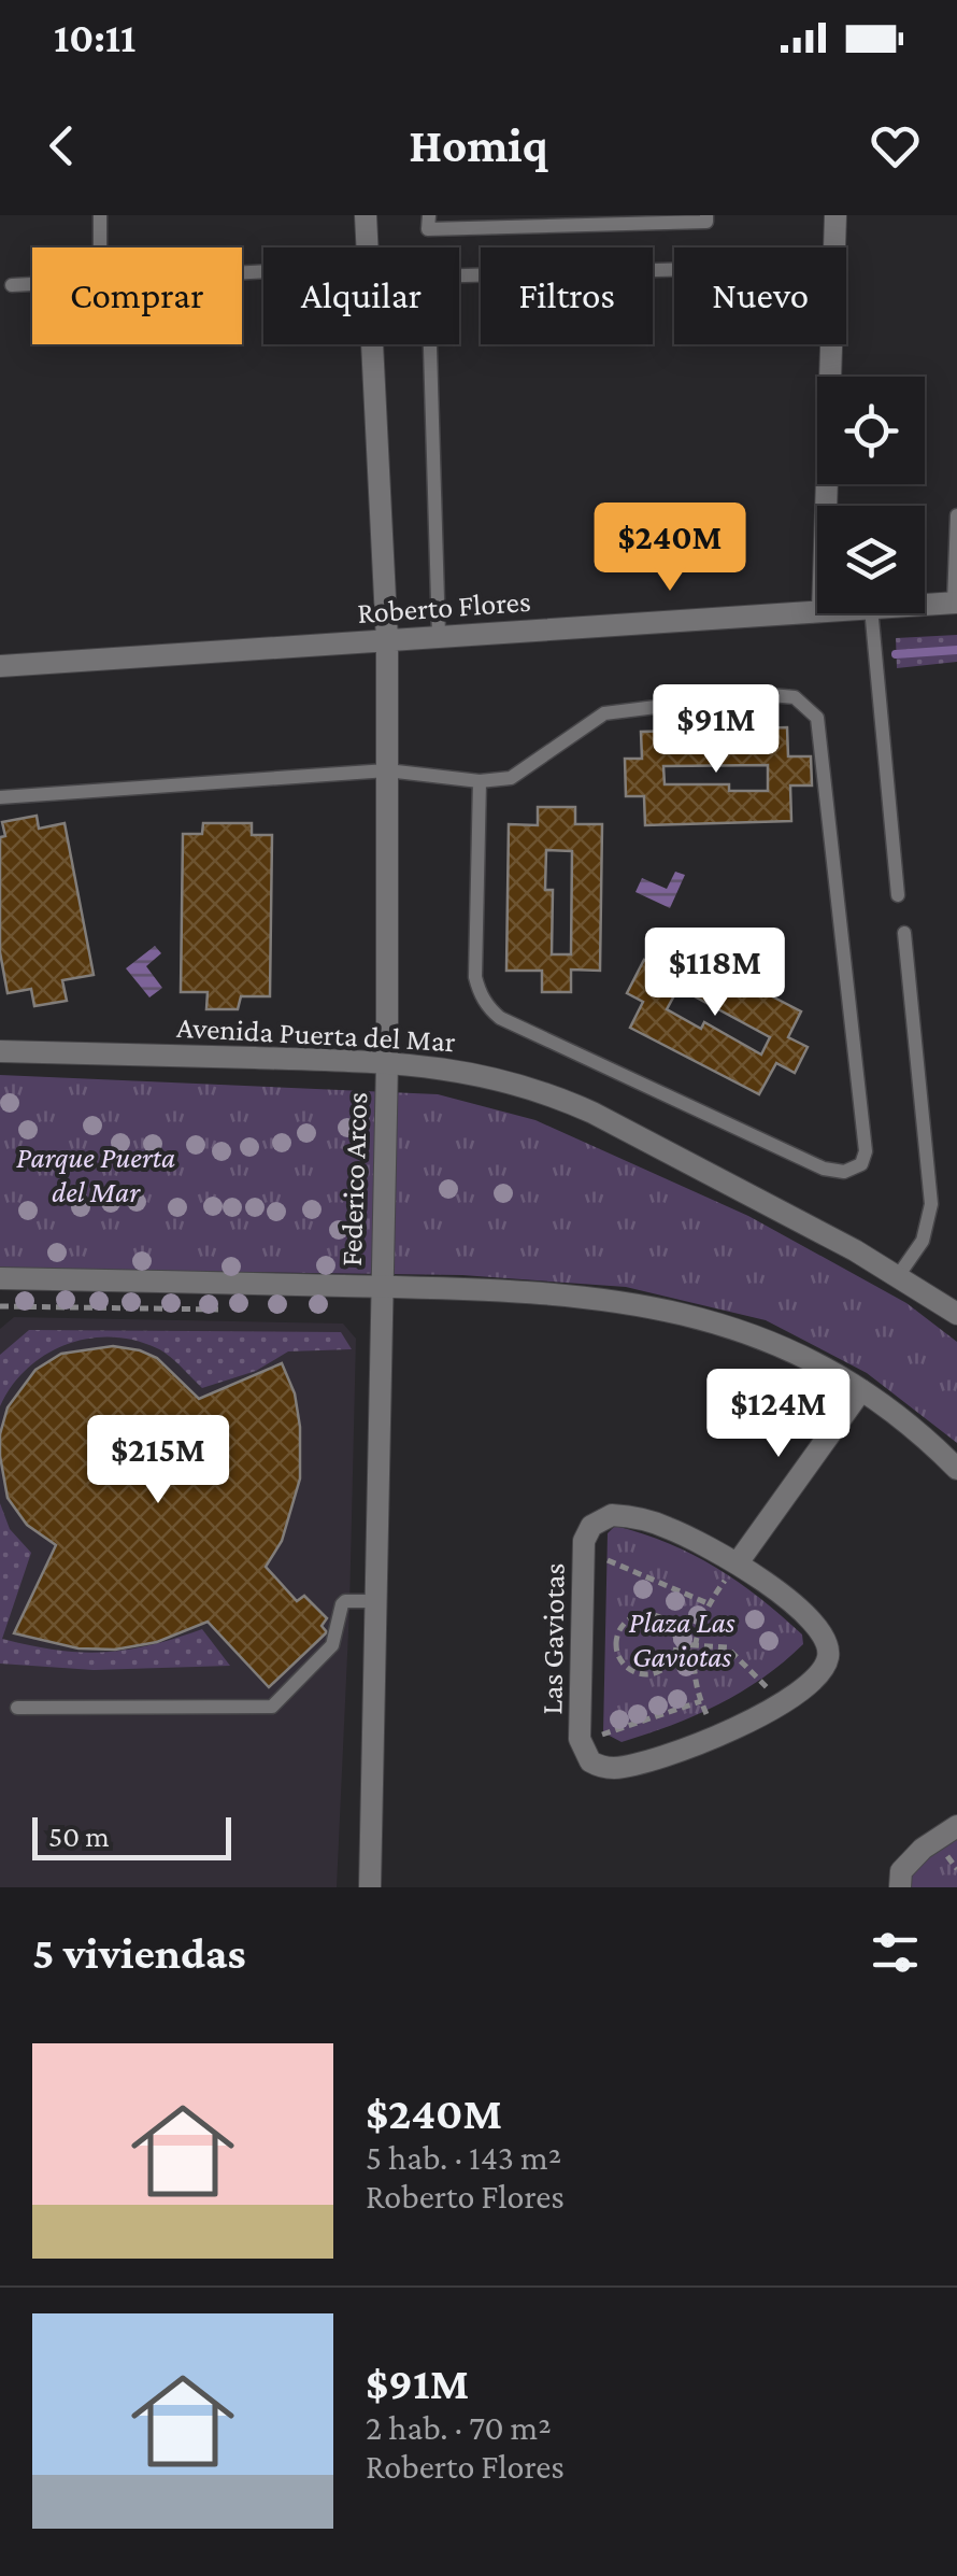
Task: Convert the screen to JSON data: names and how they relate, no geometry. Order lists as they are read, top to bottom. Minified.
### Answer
{"streets":{"street":["Roberto Flores","Avenida Puerta del Mar","Federico Arcos","Las Gaviotas"]},"crossings":[["Roberto Flores","Federico Arcos"],["Avenida Puerta del Mar","Federico Arcos"]],"parks":["Parque Puerta del Mar","Plaza Las Gaviotas"],"scale_bar":"50 m","page":{"status":"10:11","header":"Homiq","chip":["Comprar","Alquilar","Filtros","Nuevo"],"price":["$240M","$91M","$118M","$124M","$215M"],"scale":"50 m","heading":"5 viviendas","list":[{"name":"$240M","note":"5 hab. · 143 m² · Roberto Flores"},{"name":"$91M","note":"2 hab. · 70 m² · Roberto Flores"}]}}
